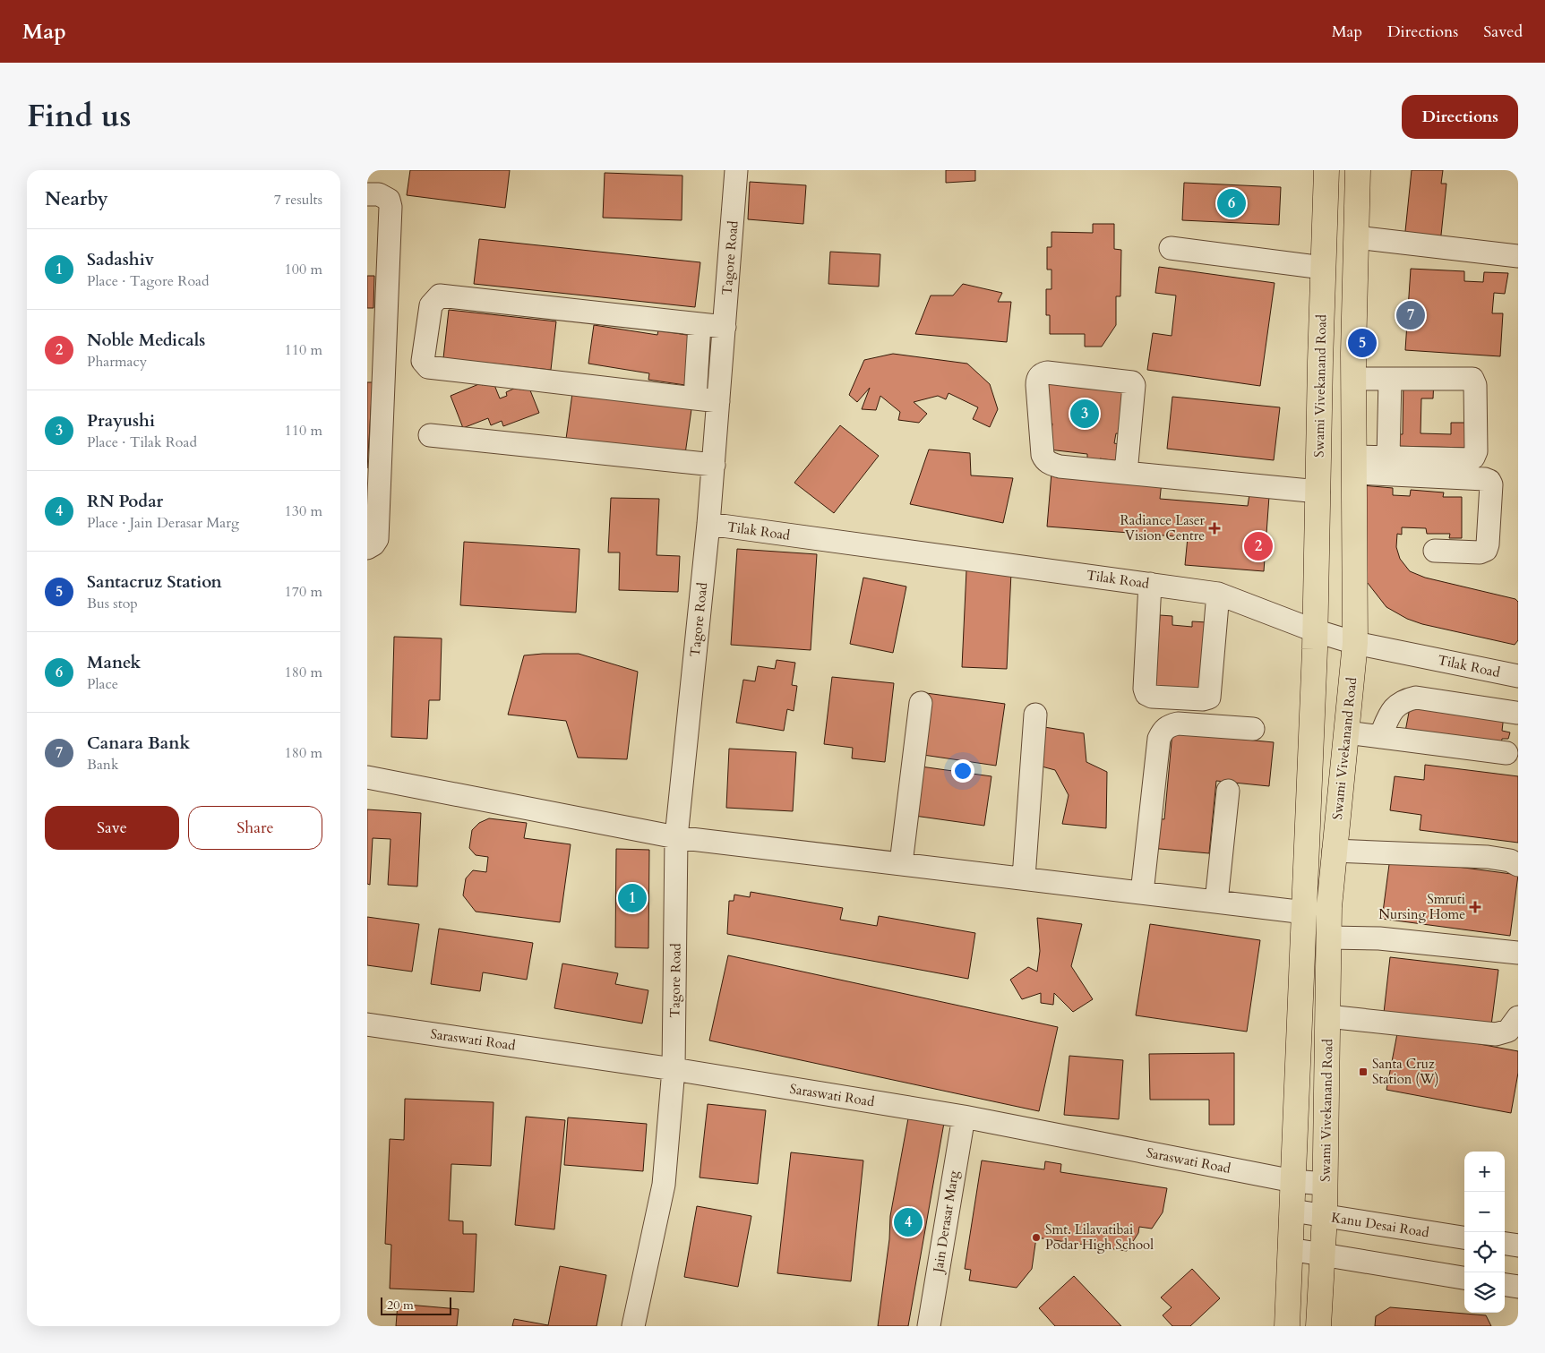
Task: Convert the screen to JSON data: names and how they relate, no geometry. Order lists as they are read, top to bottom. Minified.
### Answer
{"streets":{"main road":["Swami Vivekanand Road"],"street":["Tagore Road","Tilak Road","Saraswati Road","Jain Derasar Marg","Kanu Desai Road"]},"crossings":[["Tagore Road","Tilak Road"],["Tagore Road","Saraswati Road"],["Swami Vivekanand Road","Tilak Road"],["Swami Vivekanand Road","Saraswati Road"],["Swami Vivekanand Road","Kanu Desai Road"],["Saraswati Road","Jain Derasar Marg"]],"places":{"health":["Radiance Laser Vision Centre","Smruti Nursing Home"],"transit":["Santa Cruz Station (W)"],"other":["Smt. Lilavatibai Podar High School"]},"scale_bar":"20 m","page":{"header":"Map","nav":["Map","Directions","Saved"],"title":"Find us","buttons":["Directions",["Save","Share"]],"heading":["Nearby","7 results"],"pins":["6","7","5","3","2","1","4"],"list":[{"mark":"1","name":"Sadashiv","note":"Place · Tagore Road","value":"100 m"},{"mark":"2","name":"Noble Medicals","note":"Pharmacy","value":"110 m"},{"mark":"3","name":"Prayushi","note":"Place · Tilak Road","value":"110 m"},{"mark":"4","name":"RN Podar","note":"Place · Jain Derasar Marg","value":"130 m"},{"mark":"5","name":"Santacruz Station","note":"Bus stop","value":"170 m"},{"mark":"6","name":"Manek","note":"Place","value":"180 m"},{"mark":"7","name":"Canara Bank","note":"Bank","value":"180 m"}],"map_buttons":["+","−"],"scale":"20 m"}}
